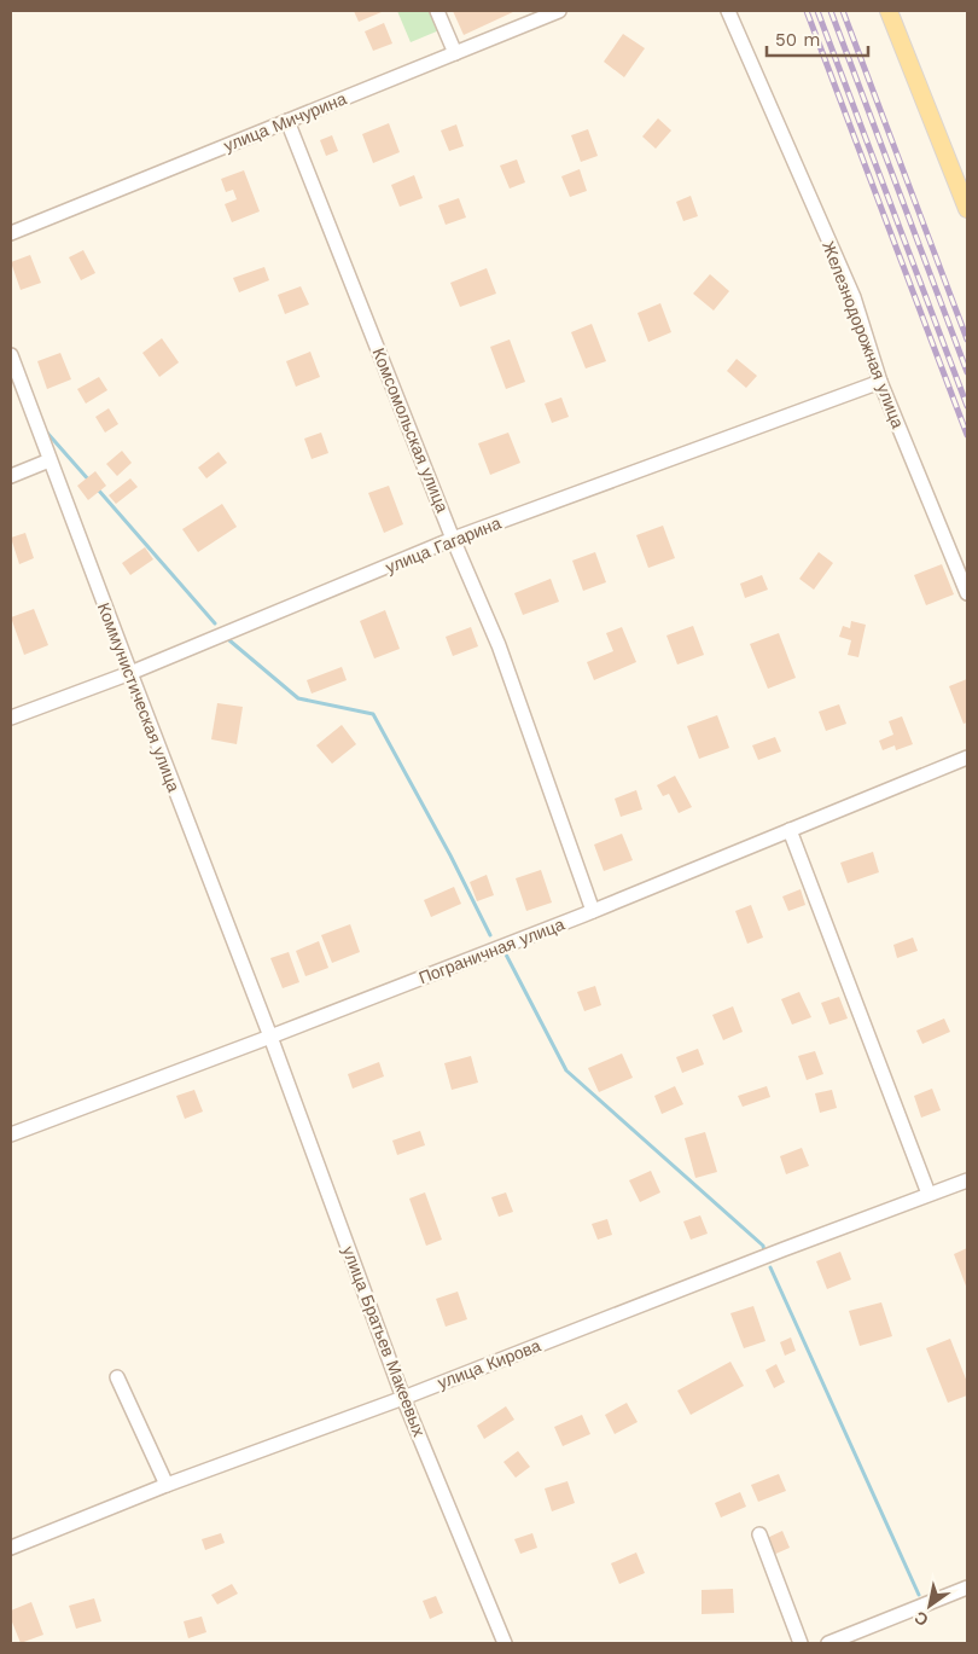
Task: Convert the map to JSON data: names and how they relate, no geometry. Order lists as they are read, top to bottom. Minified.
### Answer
{"streets":{"street":["улица Мичурина","Железнодорожная улица","Комсомольская улица","улица Гагарина","Коммунистическая улица","Пограничная улица","улица Братьев Макеевых","улица Кирова"]},"crossings":[["улица Мичурина","Комсомольская улица"],["Железнодорожная улица","улица Гагарина"],["Комсомольская улица","улица Гагарина"],["Комсомольская улица","Пограничная улица"],["улица Гагарина","Коммунистическая улица"],["Коммунистическая улица","Пограничная улица"],["Коммунистическая улица","улица Братьев Макеевых"],["Пограничная улица","улица Братьев Макеевых"],["улица Братьев Макеевых","улица Кирова"]],"scale_bar":"50 m","north":"bottom left"}
